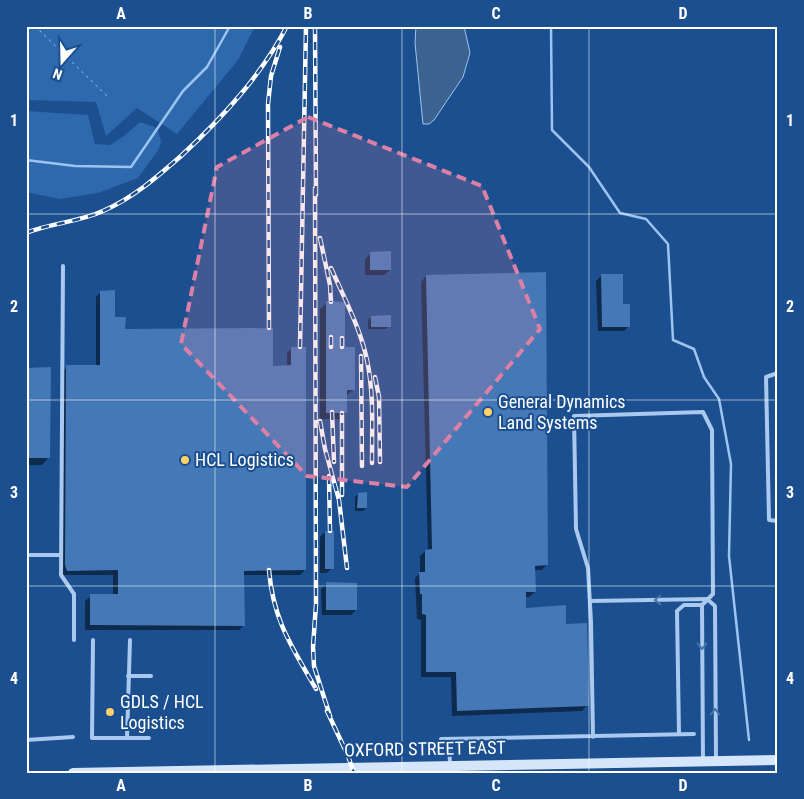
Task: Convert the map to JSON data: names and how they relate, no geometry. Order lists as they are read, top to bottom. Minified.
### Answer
{"streets":{"main road":["OXFORD STREET EAST"]},"places":["General Dynamics Land Systems","HCL Logistics","GDLS / HCL Logistics"],"north":"bottom","grid":{"columns":["A","B","C","D"],"rows":["1","2","3","4"]}}
